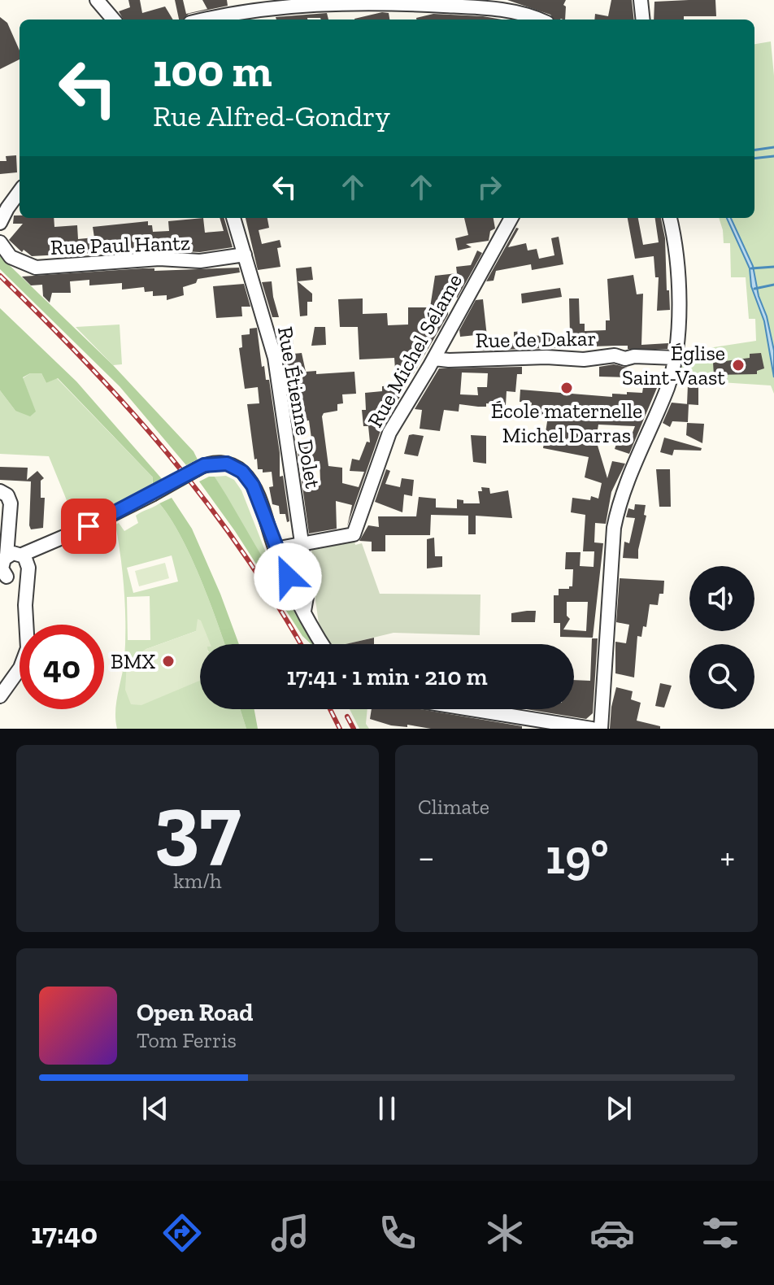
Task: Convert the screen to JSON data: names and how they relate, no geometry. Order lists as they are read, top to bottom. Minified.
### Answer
{"streets":{"street":["Rue Paul Hantz","Rue de Dakar","Rue Michel Sélame","Rue Étienne Dolet"]},"crossings":[["Rue Paul Hantz","Rue Étienne Dolet"],["Rue de Dakar","Rue Michel Sélame"],["Rue Michel Sélame","Rue Étienne Dolet"]],"places":["Église Saint-Vaast","École maternelle Michel Darras","BMX"],"page":{"turn":["100 m","Rue Alfred-Gondry"],"limit":"40","trip":"17:41 · 1 min · 210 m","tile":[["37","km/h"],"Climate"],"heat":["−","19°","+"],"song":["Open Road","Tom Ferris"],"tabs":"17:40"}}
